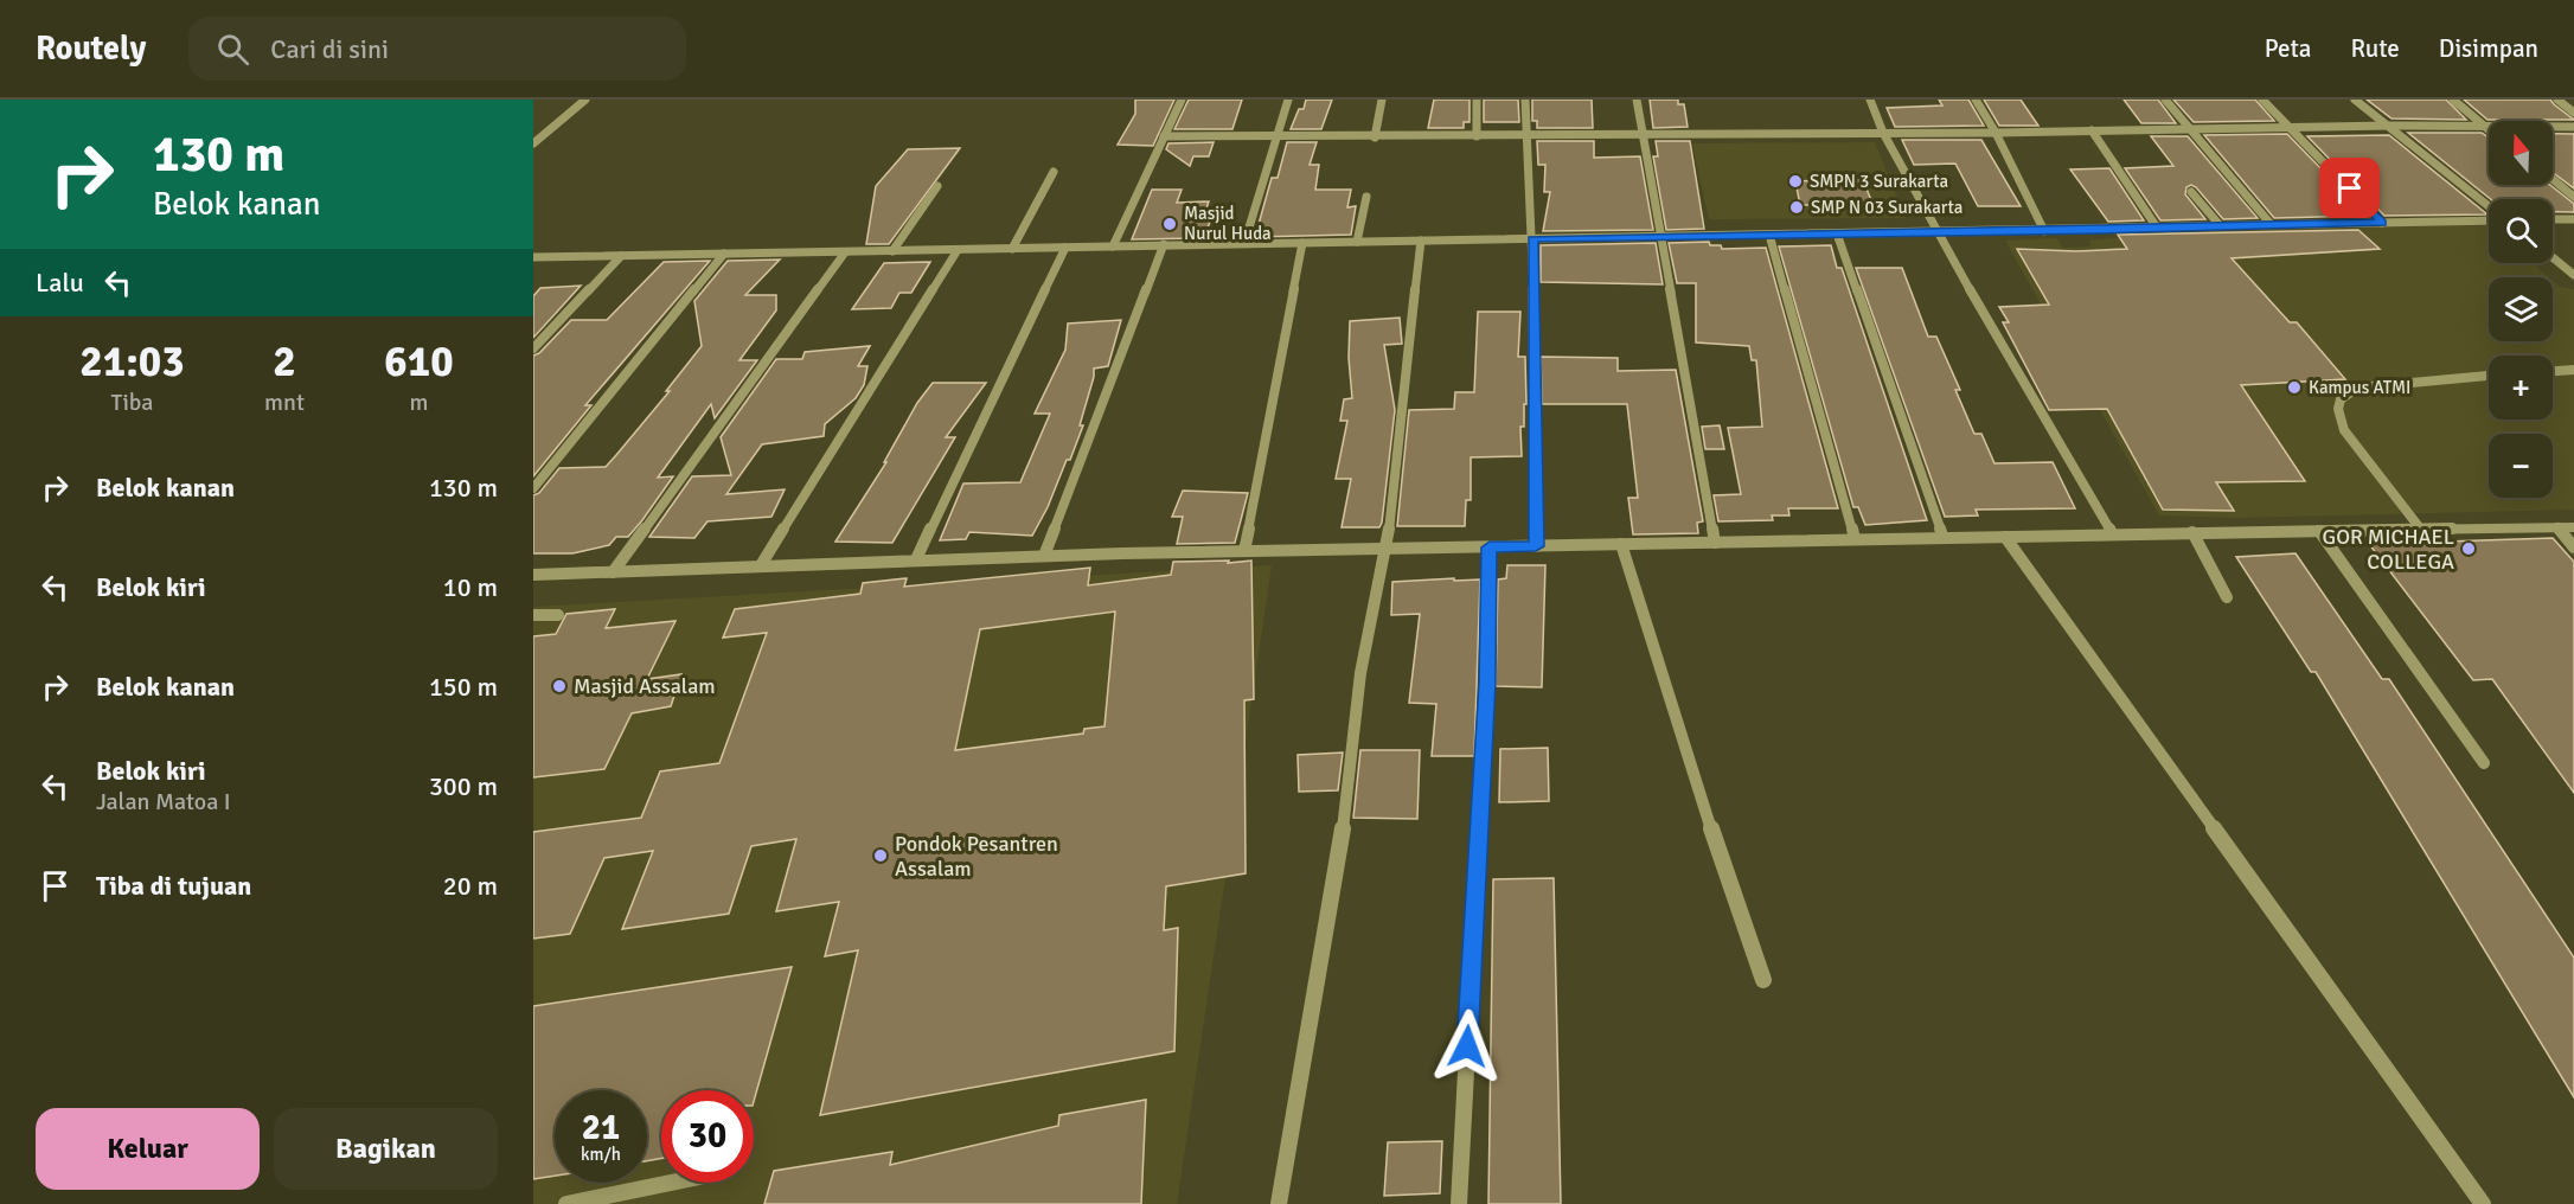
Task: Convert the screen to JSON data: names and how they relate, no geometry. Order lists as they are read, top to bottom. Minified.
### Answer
{"places":["SMPN 3 Surakarta","SMP N 03 Surakarta","Masjid Nurul Huda","Kampus ATMI","GOR MICHAEL COLLEGA","Masjid Assalam","Pondok Pesantren Assalam"],"north":"top","page":{"header":"Routely","search":"Cari di sini","nav":["Peta","Rute","Disimpan"],"turn":["130 m","Belok kanan"],"map_buttons":["+","−"],"then":"Lalu","eta":["21:03","Tiba","2","mnt","610","m"],"list":[{"name":"Belok kanan","value":"130 m"},{"name":"Belok kiri","value":"10 m"},{"name":"Belok kanan","value":"150 m"},{"name":"Belok kiri","note":"Jalan Matoa I","value":"300 m"},{"name":"Tiba di tujuan","value":"20 m"}],"speed":"21 km/h","limit":"30","buttons":["Keluar","Bagikan"]}}
